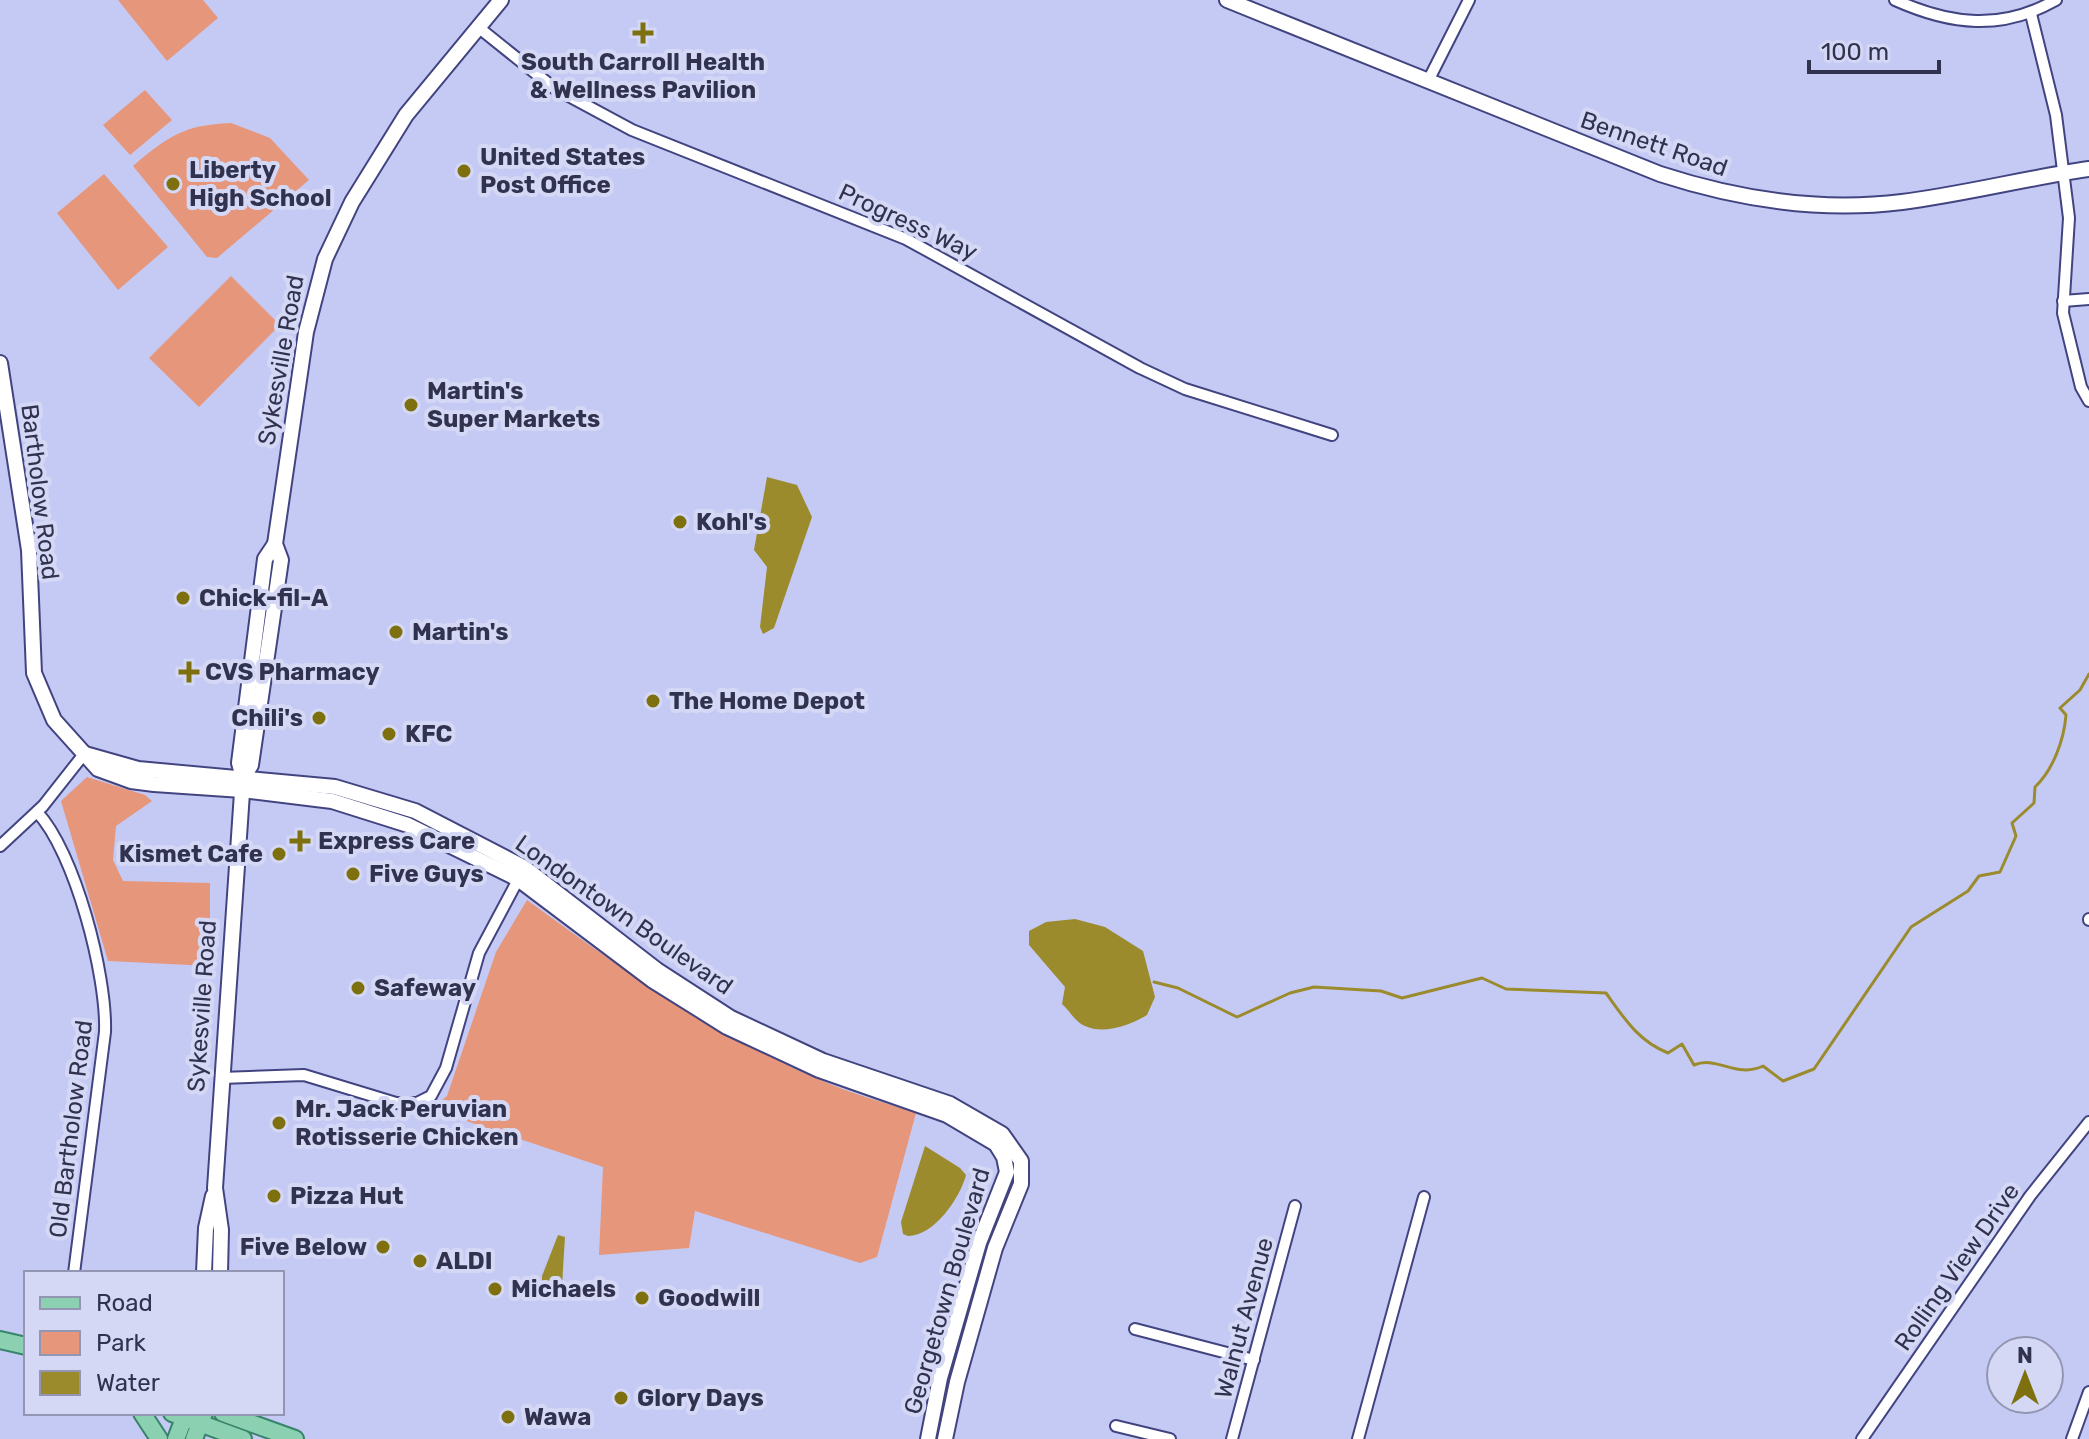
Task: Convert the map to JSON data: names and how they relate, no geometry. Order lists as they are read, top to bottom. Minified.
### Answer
{"streets":{"street":["Bennett Road","Progress Way","Sykesville Road","Bartholow Road","Londontown Boulevard","Old Bartholow Road","Rolling View Drive","Georgetown Boulevard","Walnut Avenue"]},"crossings":[["Progress Way","Sykesville Road"],["Sykesville Road","Bartholow Road"],["Sykesville Road","Londontown Boulevard"],["Bartholow Road","Londontown Boulevard"],["Londontown Boulevard","Georgetown Boulevard"]],"places":{"health":["South Carroll Health & Wellness Pavilion","CVS Pharmacy","Express Care"],"other":["United States Post Office","Liberty High School","Martin's Super Markets","Kohl's","Chick-fil-A","Martin's","The Home Depot","Chili's","KFC","Kismet Cafe","Five Guys","Safeway","Mr. Jack Peruvian Rotisserie Chicken","Pizza Hut","Five Below","ALDI","Michaels","Goodwill","Glory Days","Wawa"]},"legend":["Road","Park","Water"],"scale_bar":"100 m","north":"top"}
